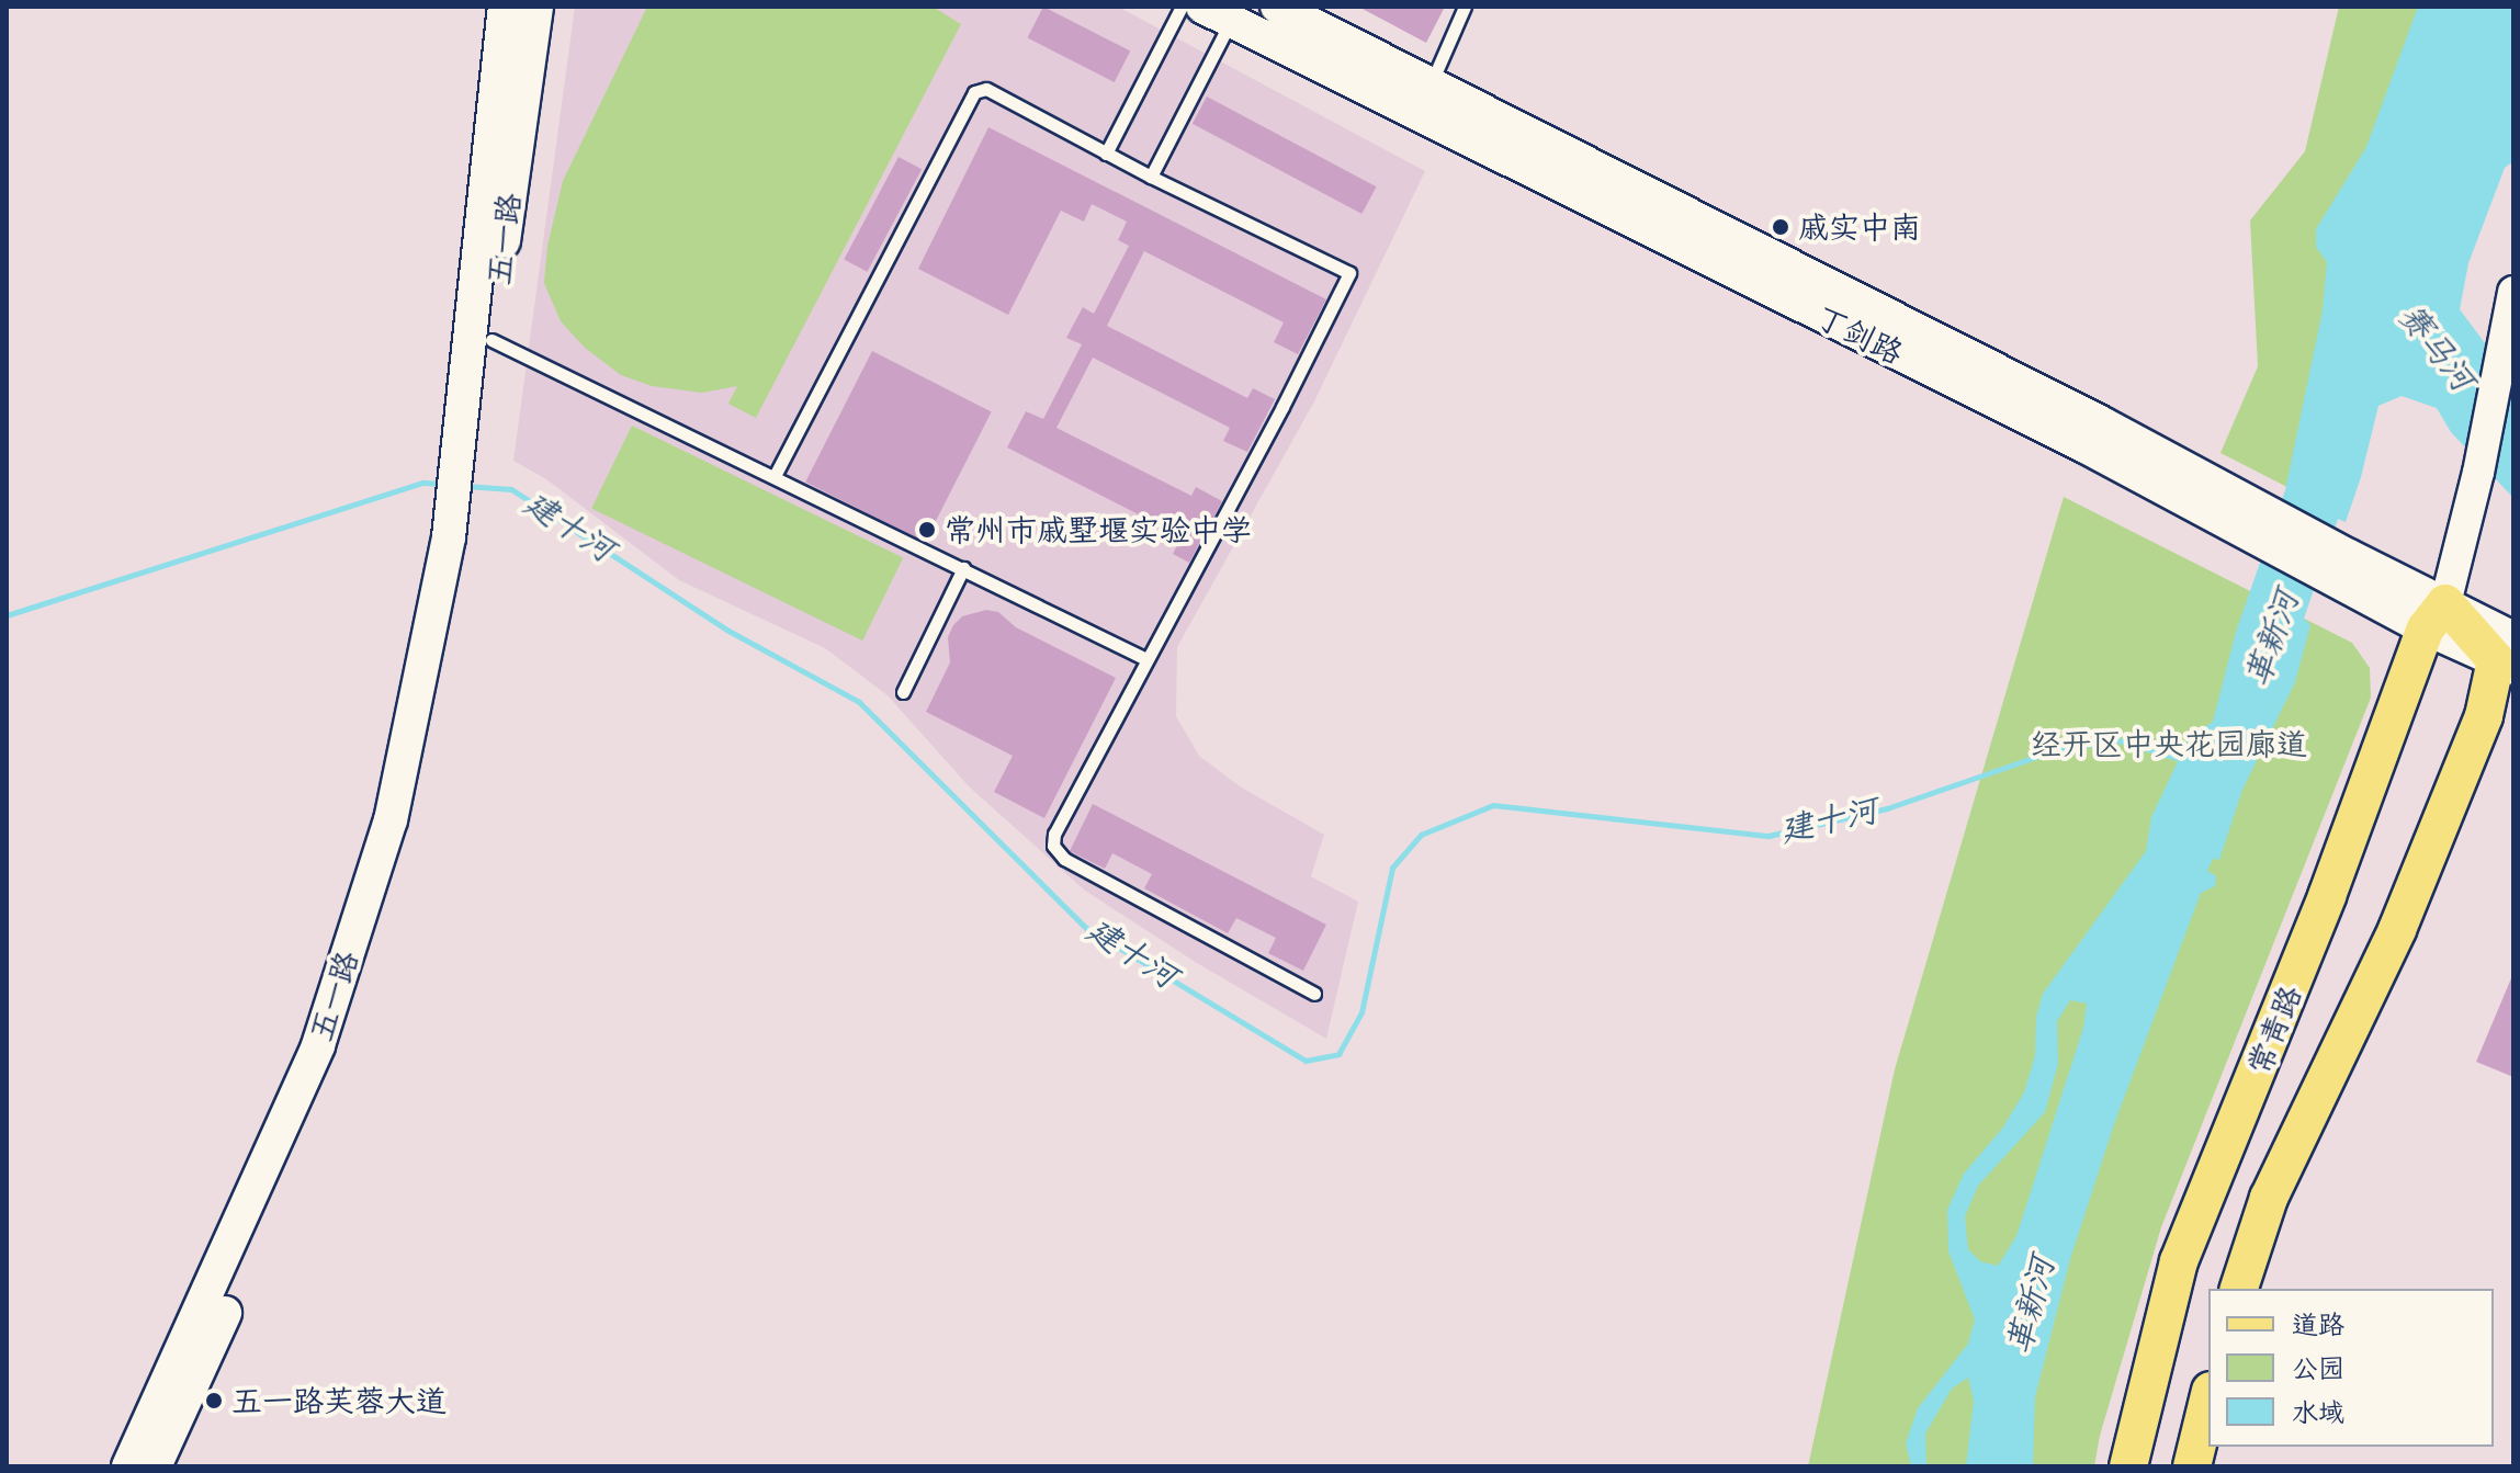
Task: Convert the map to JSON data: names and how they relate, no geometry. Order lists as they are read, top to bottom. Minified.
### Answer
{"streets":{"main road":["五一路","丁剑路","常青路"]},"crossings":[["丁剑路","常青路"]],"water":["赛马河","建十河","革新河"],"parks":["经开区中央花园廊道"],"places":["戚实中南","常州市戚墅堰实验中学","五一路芙蓉大道"],"legend":["道路","公园","水域"]}
